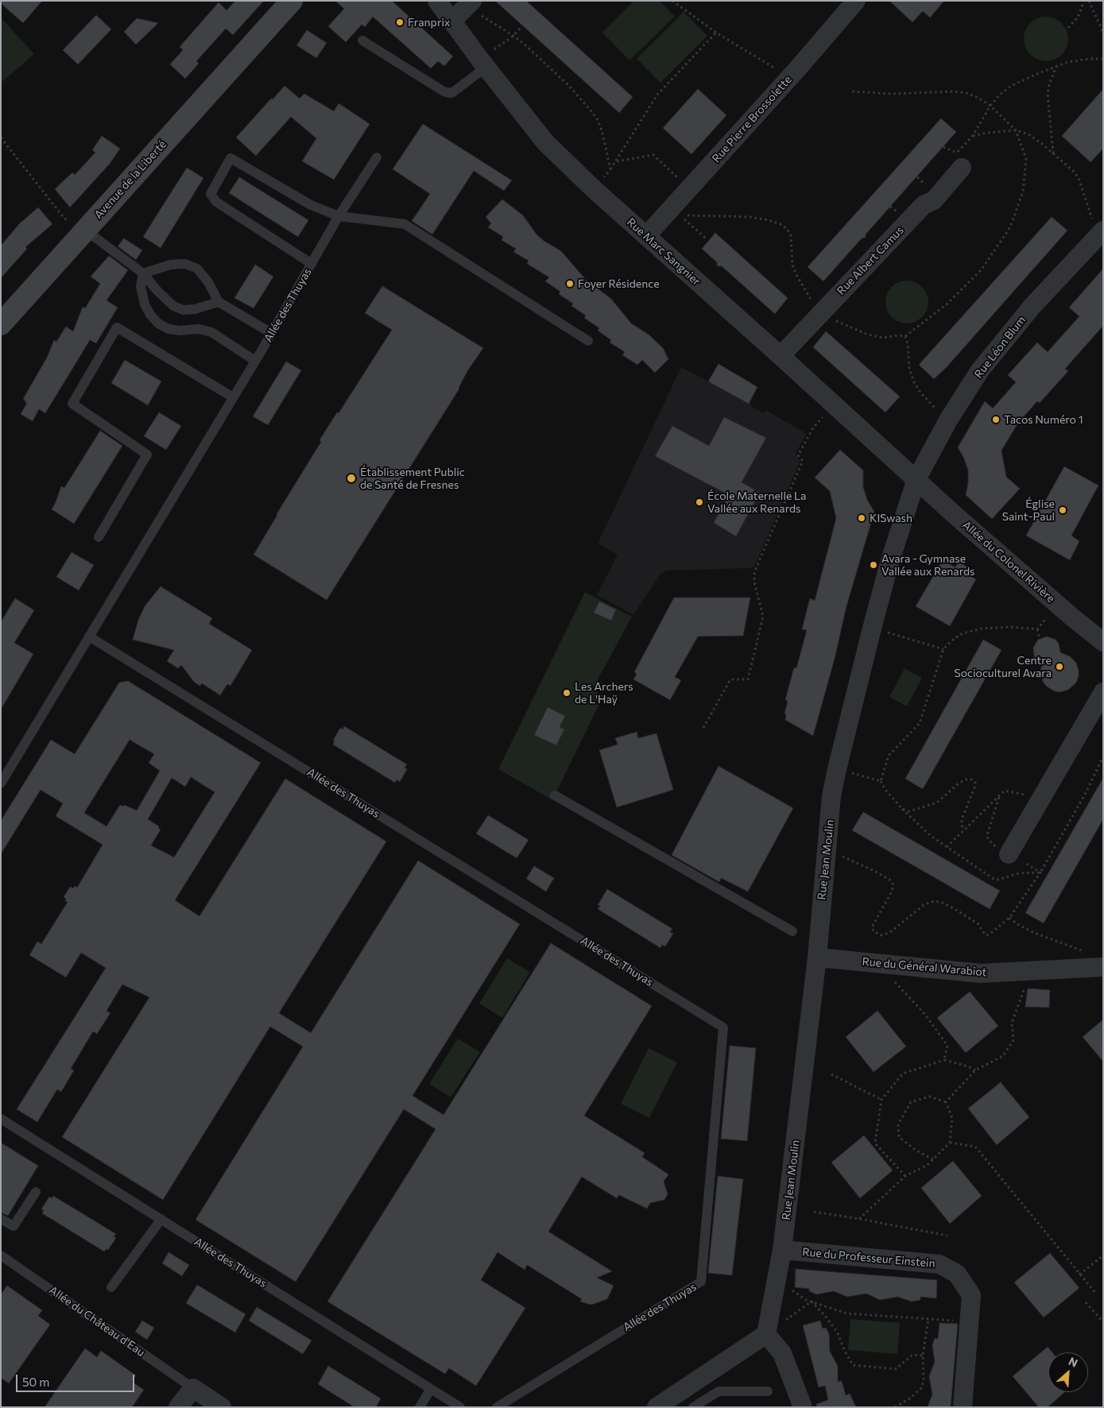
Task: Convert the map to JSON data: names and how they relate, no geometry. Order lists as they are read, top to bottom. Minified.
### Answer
{"streets":{"main road":["Avenue de la Liberté"],"street":["Rue Pierre Brossolette","Rue Marc Sangnier","Rue Albert Camus","Rue Léon Blum","Allée du Colonel Rivière","Rue Jean Moulin","Rue du Général Warabiot","Rue du Professeur Einstein"],"lane":["Allée des Thuyas","Allée du Château d'Eau"]},"crossings":[["Rue Pierre Brossolette","Rue Marc Sangnier"],["Rue Marc Sangnier","Rue Albert Camus"],["Rue Marc Sangnier","Rue Léon Blum"],["Rue Marc Sangnier","Allée du Colonel Rivière"],["Rue Marc Sangnier","Rue Jean Moulin"],["Rue Léon Blum","Allée du Colonel Rivière"],["Rue Léon Blum","Rue Jean Moulin"],["Allée du Colonel Rivière","Rue Jean Moulin"],["Rue Jean Moulin","Rue du Général Warabiot"],["Rue Jean Moulin","Rue du Professeur Einstein"]],"places":["Franprix","Foyer Résidence","Tacos Numéro 1","Établissement Public de Santé de Fresnes","École Maternelle La Vallée aux Renards","Église Saint-Paul","KISwash","Avara - Gymnase Vallée aux Renards","Centre Socioculturel Avara","Les Archers de L'Haÿ"],"scale_bar":"50 m","north":"top right"}
